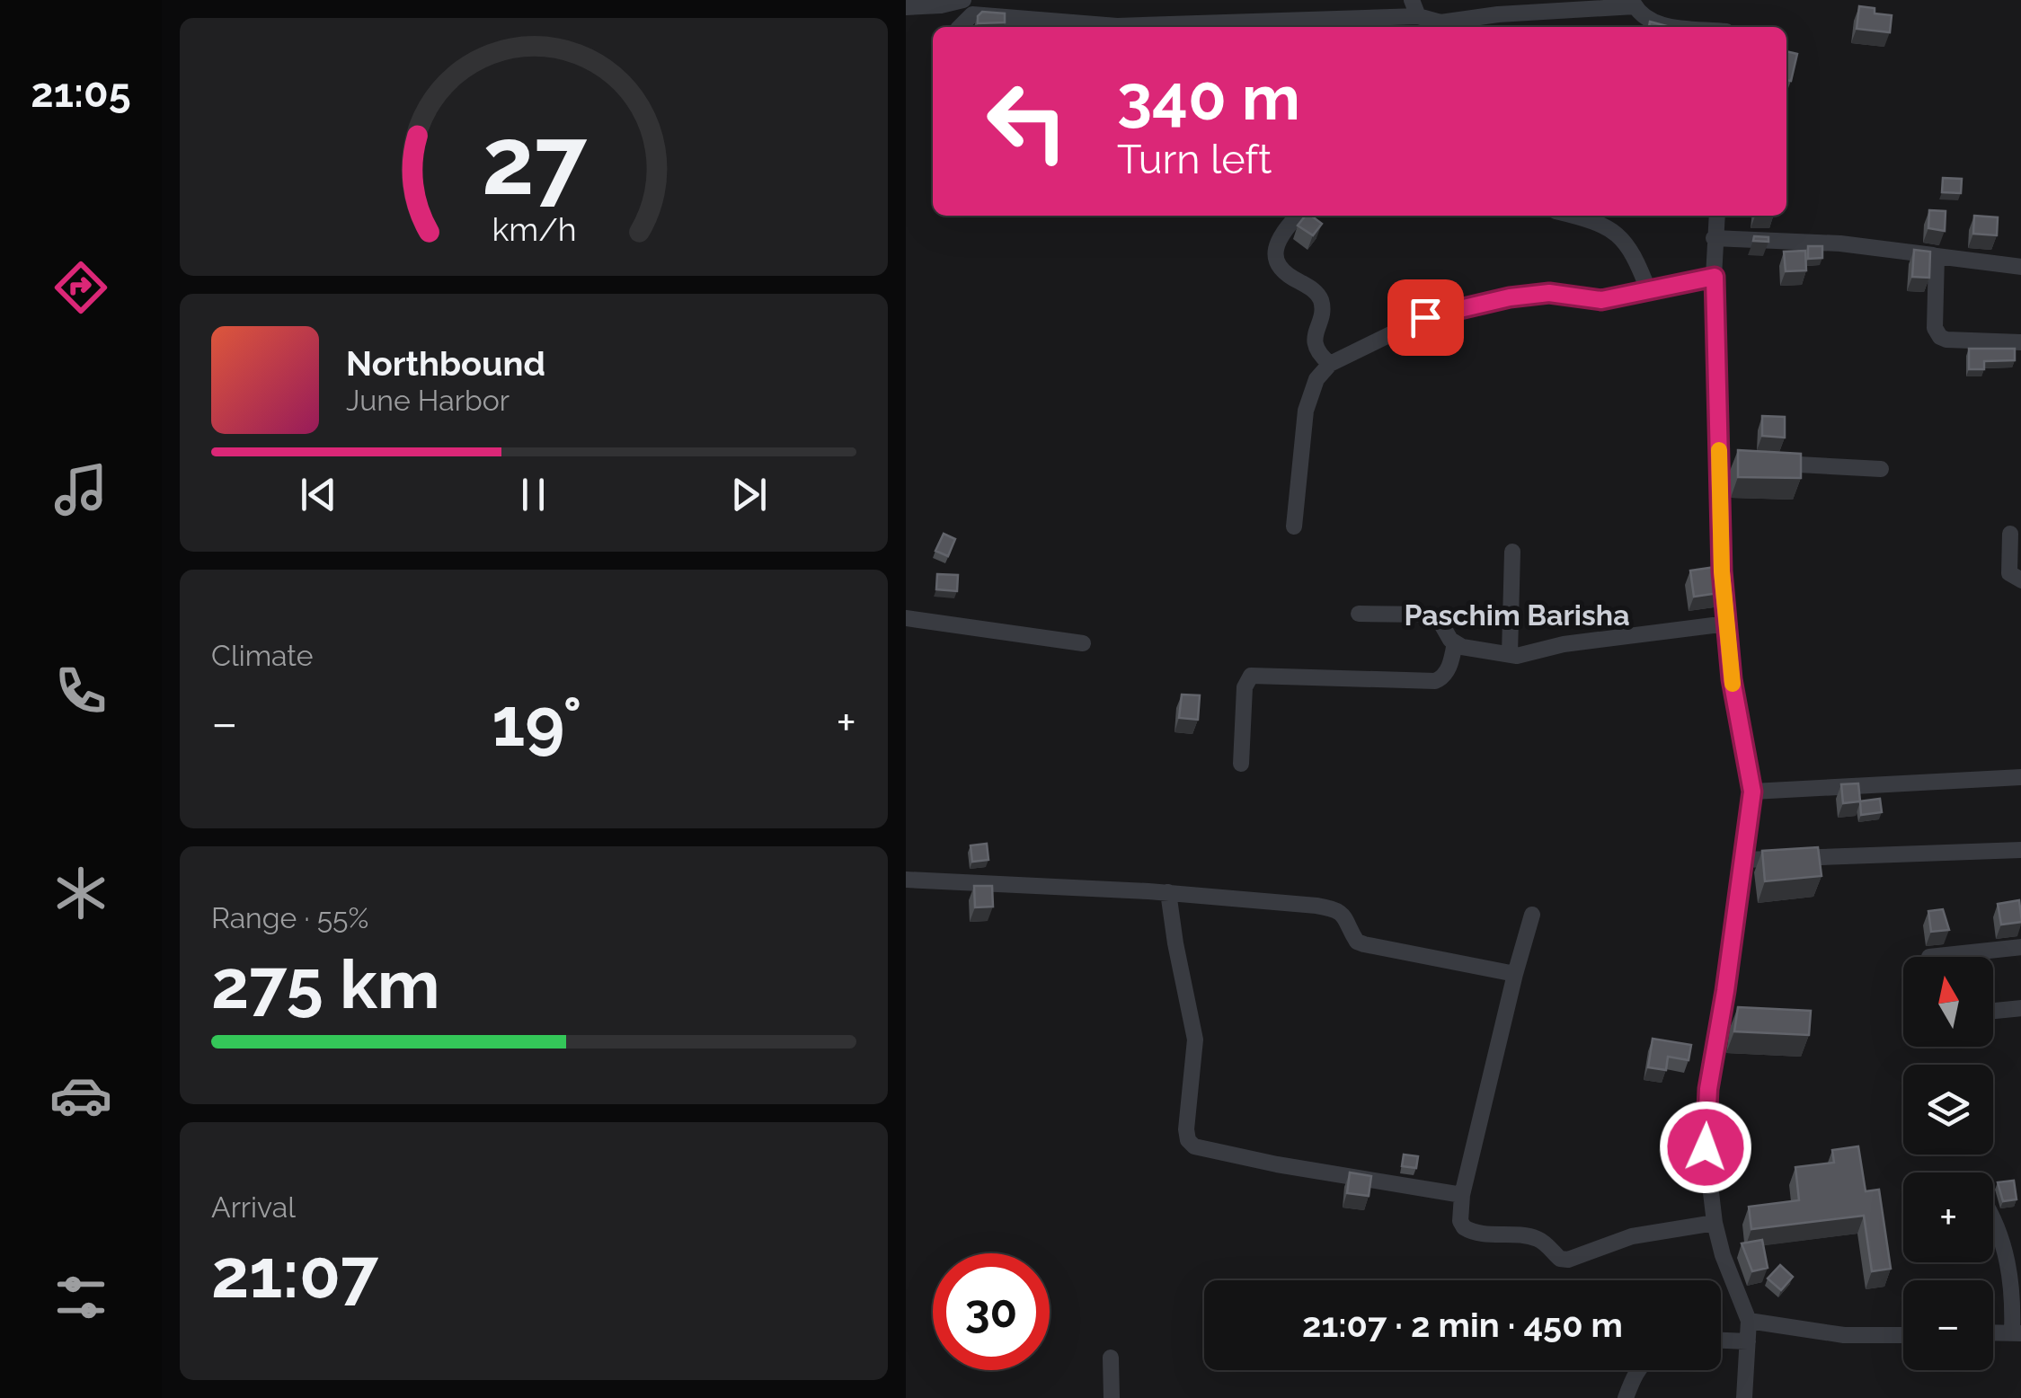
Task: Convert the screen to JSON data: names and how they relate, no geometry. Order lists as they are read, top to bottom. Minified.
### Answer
{"districts":["Paschim Barisha"],"north":"top","page":{"tabs":"21:05","turn":["340 m","Turn left"],"song":["Northbound","June Harbor"],"tile":["Climate",["Range · 55%","275 km"],["Arrival","21:07"]],"heat":["−","19°","+"],"map_buttons":["+","−"],"limit":"30","trip":"21:07 · 2 min · 450 m","gauge":["27","km/h"]}}
